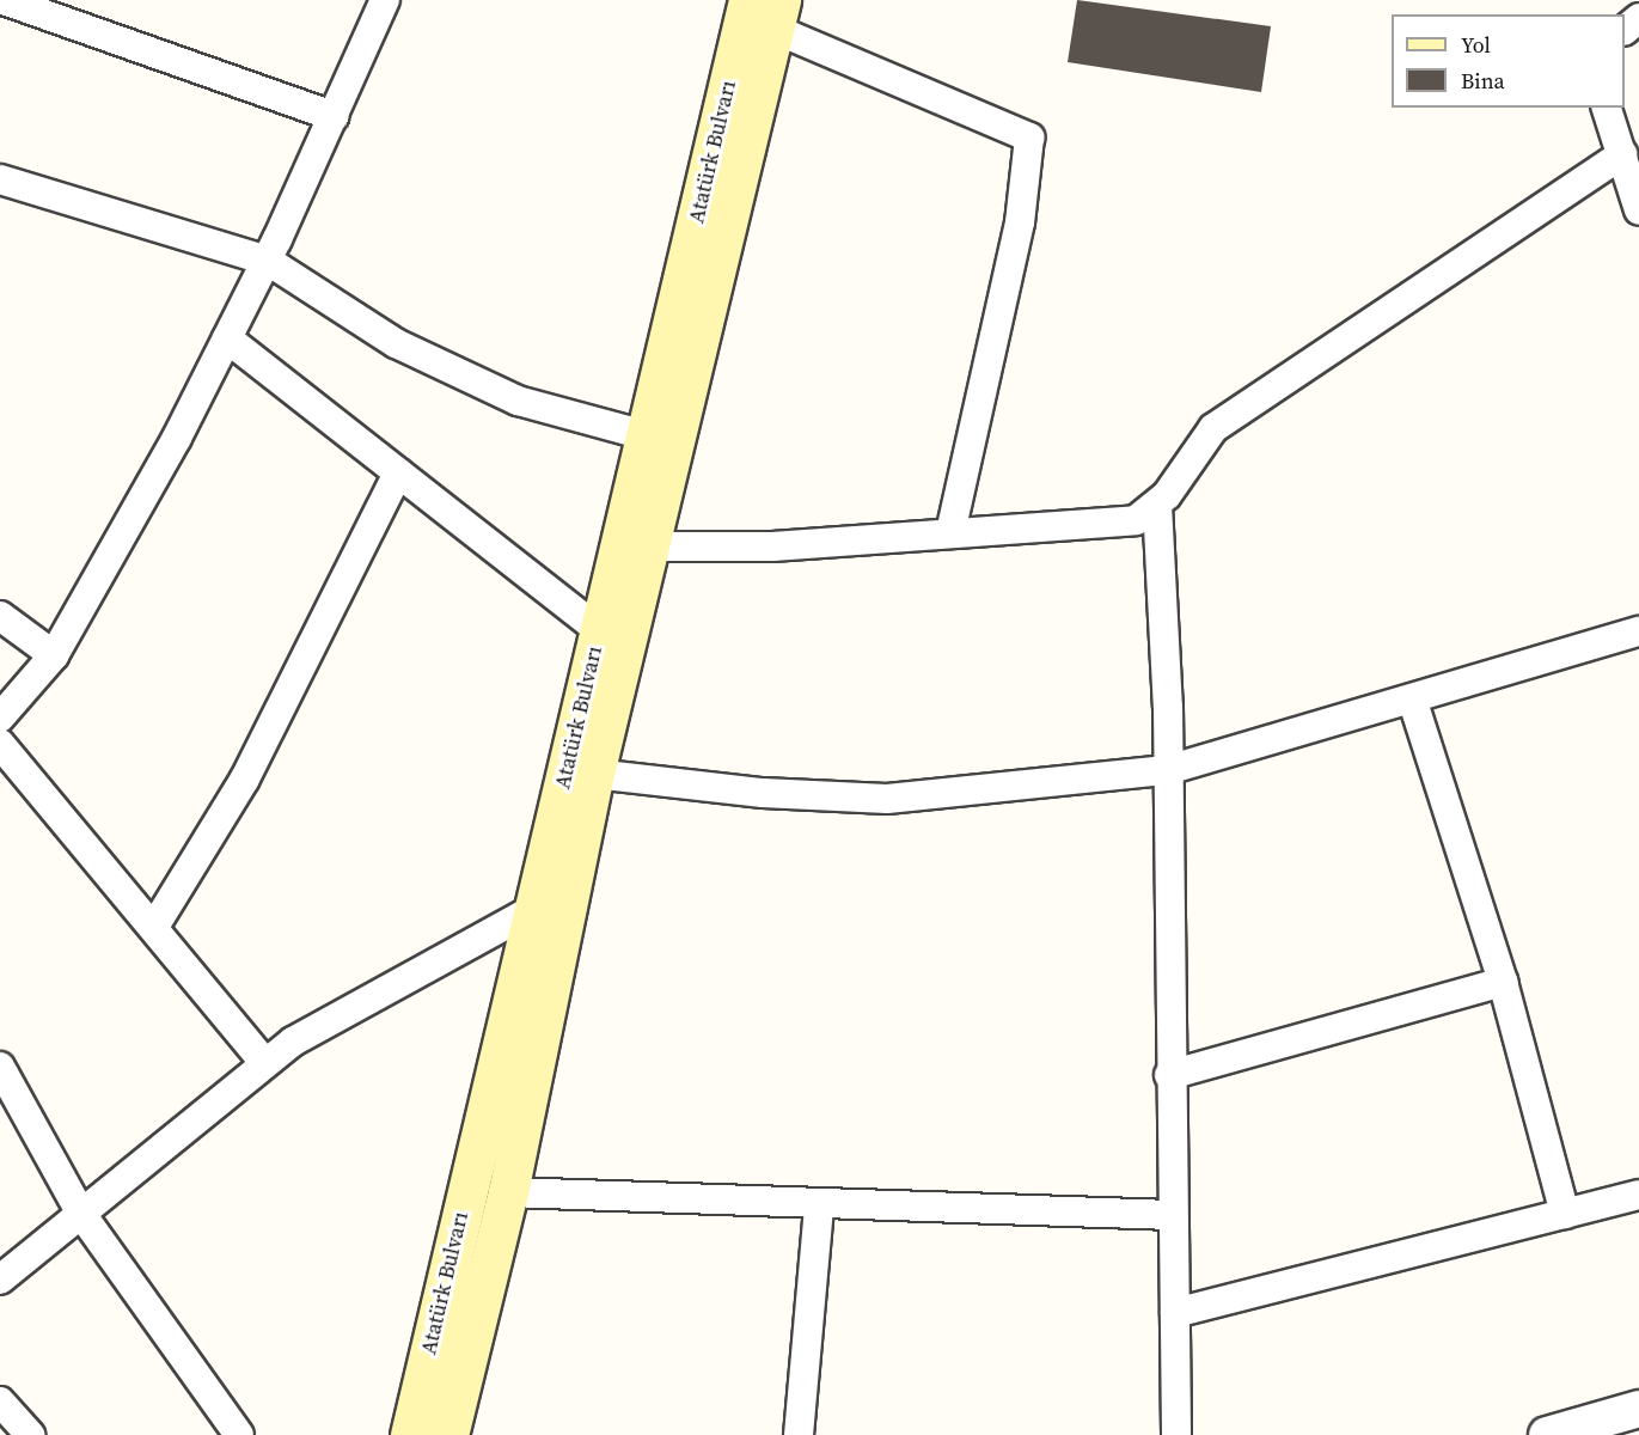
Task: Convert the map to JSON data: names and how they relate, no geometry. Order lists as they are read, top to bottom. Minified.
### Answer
{"streets":{"main road":["Atatürk Bulvarı"]},"legend":["Yol","Bina"]}
